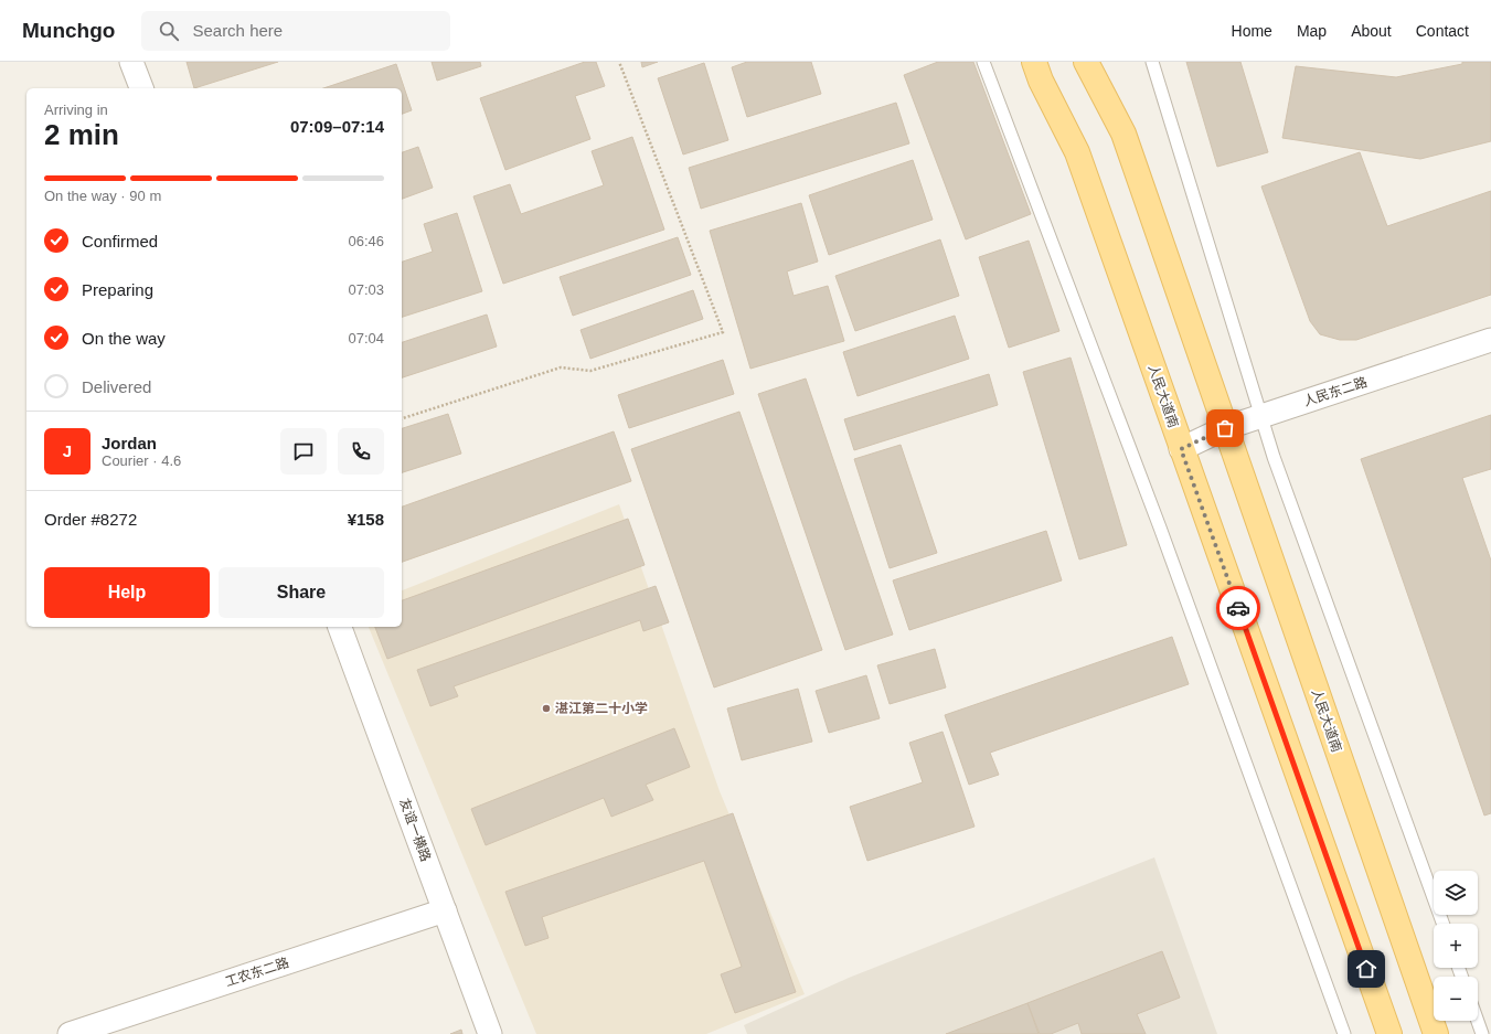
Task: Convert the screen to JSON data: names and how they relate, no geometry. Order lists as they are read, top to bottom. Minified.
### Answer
{"streets":{"main road":["人民大道南"],"street":["人民东二路","友谊一横路","工农东二路"]},"crossings":[["人民东二路","人民大道南"],["友谊一横路","工农东二路"]],"places":["湛江第二十小学"],"page":{"header":"Munchgo","search":"Search here","nav":["Home","Map","About","Contact"],"heading":["2 min","Arriving in","07:09–07:14"],"panel":["Jordan","Courier · 4.6","Order #8272","¥158"],"bar":"On the way · 90 m","list":[["Confirmed","06:46"],["Preparing","07:03"],["On the way","07:04"],"Delivered"],"round":"J","buttons":["Help","Share"],"map_buttons":["+","−"]}}
